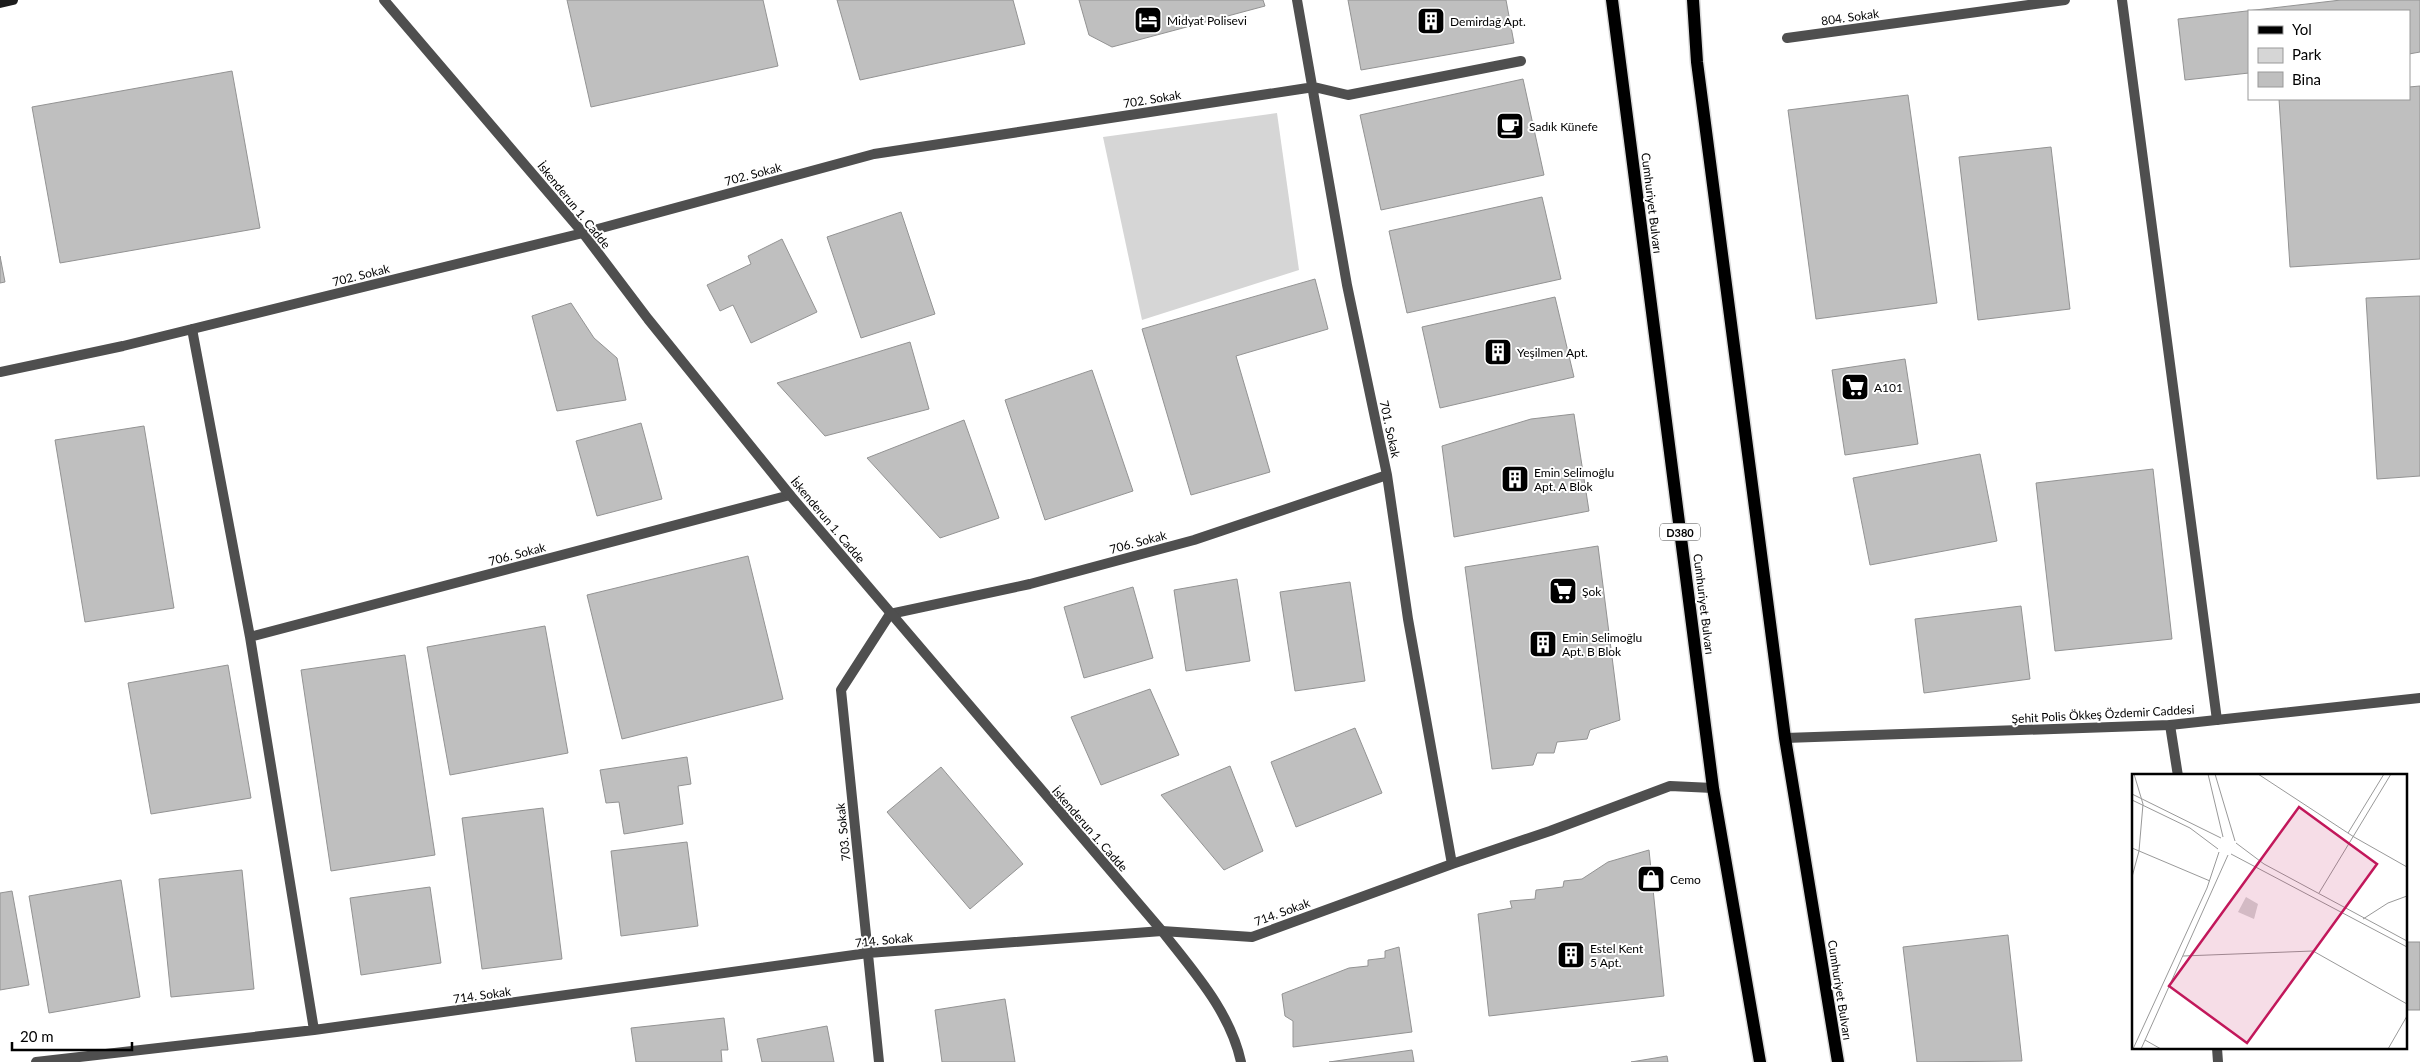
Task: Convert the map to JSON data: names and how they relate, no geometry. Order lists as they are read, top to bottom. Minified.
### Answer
{"streets":{"main road":["Cumhuriyet Bulvarı","D380"],"street":["804. Sokak","702. Sokak","İskenderun 1. Cadde","701. Sokak","706. Sokak","Şehit Polis Ökkeş Özdemir Caddesi","703. Sokak","714. Sokak"]},"crossings":[["702. Sokak","İskenderun 1. Cadde"],["702. Sokak","701. Sokak"],["Cumhuriyet Bulvarı","Şehit Polis Ökkeş Özdemir Caddesi"],["Cumhuriyet Bulvarı","714. Sokak"],["İskenderun 1. Cadde","706. Sokak"],["İskenderun 1. Cadde","703. Sokak"],["İskenderun 1. Cadde","714. Sokak"],["701. Sokak","706. Sokak"],["701. Sokak","714. Sokak"],["706. Sokak","703. Sokak"],["703. Sokak","714. Sokak"]],"places":{"hotel":["Midyat Polisevi"],"building":["Demirdağ Apt.","Yeşilmen Apt.","Emin Selimoğlu Apt. A Blok","Emin Selimoğlu Apt. B Blok","Estel Kent 5 Apt."],"cafe":["Sadık Künefe"],"supermarket":["A101","Şok"],"shop":["Cemo"]},"legend":["Yol","Park","Bina"],"scale_bar":"20 m"}
